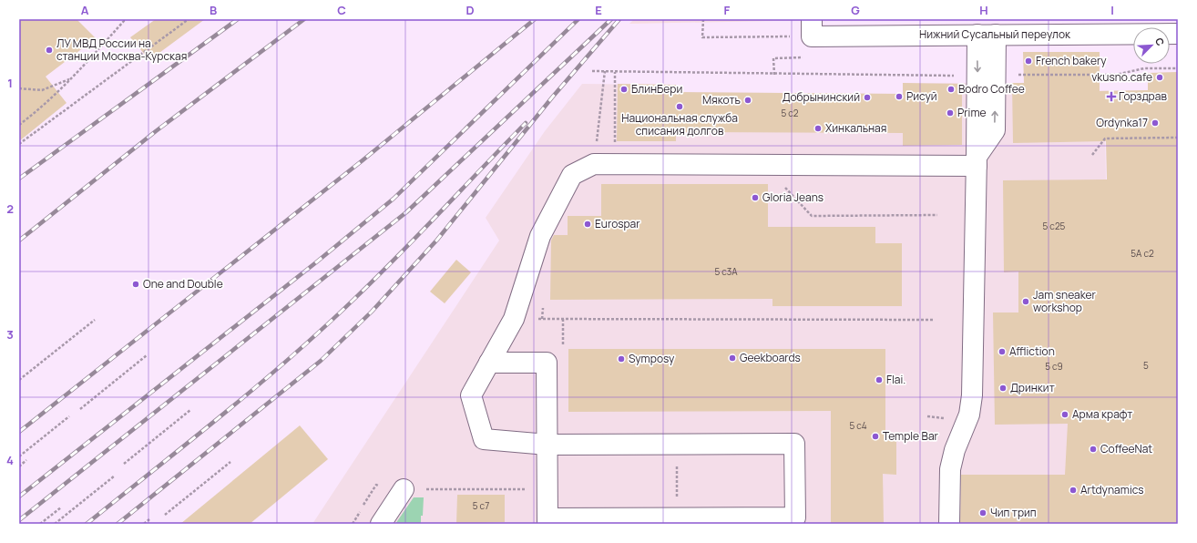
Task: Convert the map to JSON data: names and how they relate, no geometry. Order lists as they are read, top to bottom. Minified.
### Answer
{"streets":{"street":["Нижний Сусальный переулок"]},"places":{"other":["ЛУ МВД России на станции Москва-Курская","French bakery","vkusno.cafe","БлинБери","Bodro Coffee","Рисуй","Добрынинский","Мякоть","Национальная служба списания долгов","Prime","Ordynka17","Хинкальная","Gloria Jeans","Eurospar","One and Double","Jam sneaker workshop","Affliction","Geekboards","Symposy","Flai.","Дринкит","Арма крафт","Temple Bar","CoffeeNat","Artdynamics","Чип трип"],"health":["Горздрав"]},"house_numbers":["5 с2","5 с25","5А с2","5 с3А","5","5 с9","5 с4","5 с7"],"north":"top right","grid":{"columns":["A","B","C","D","E","F","G","H","I"],"rows":["1","2","3","4"]}}
